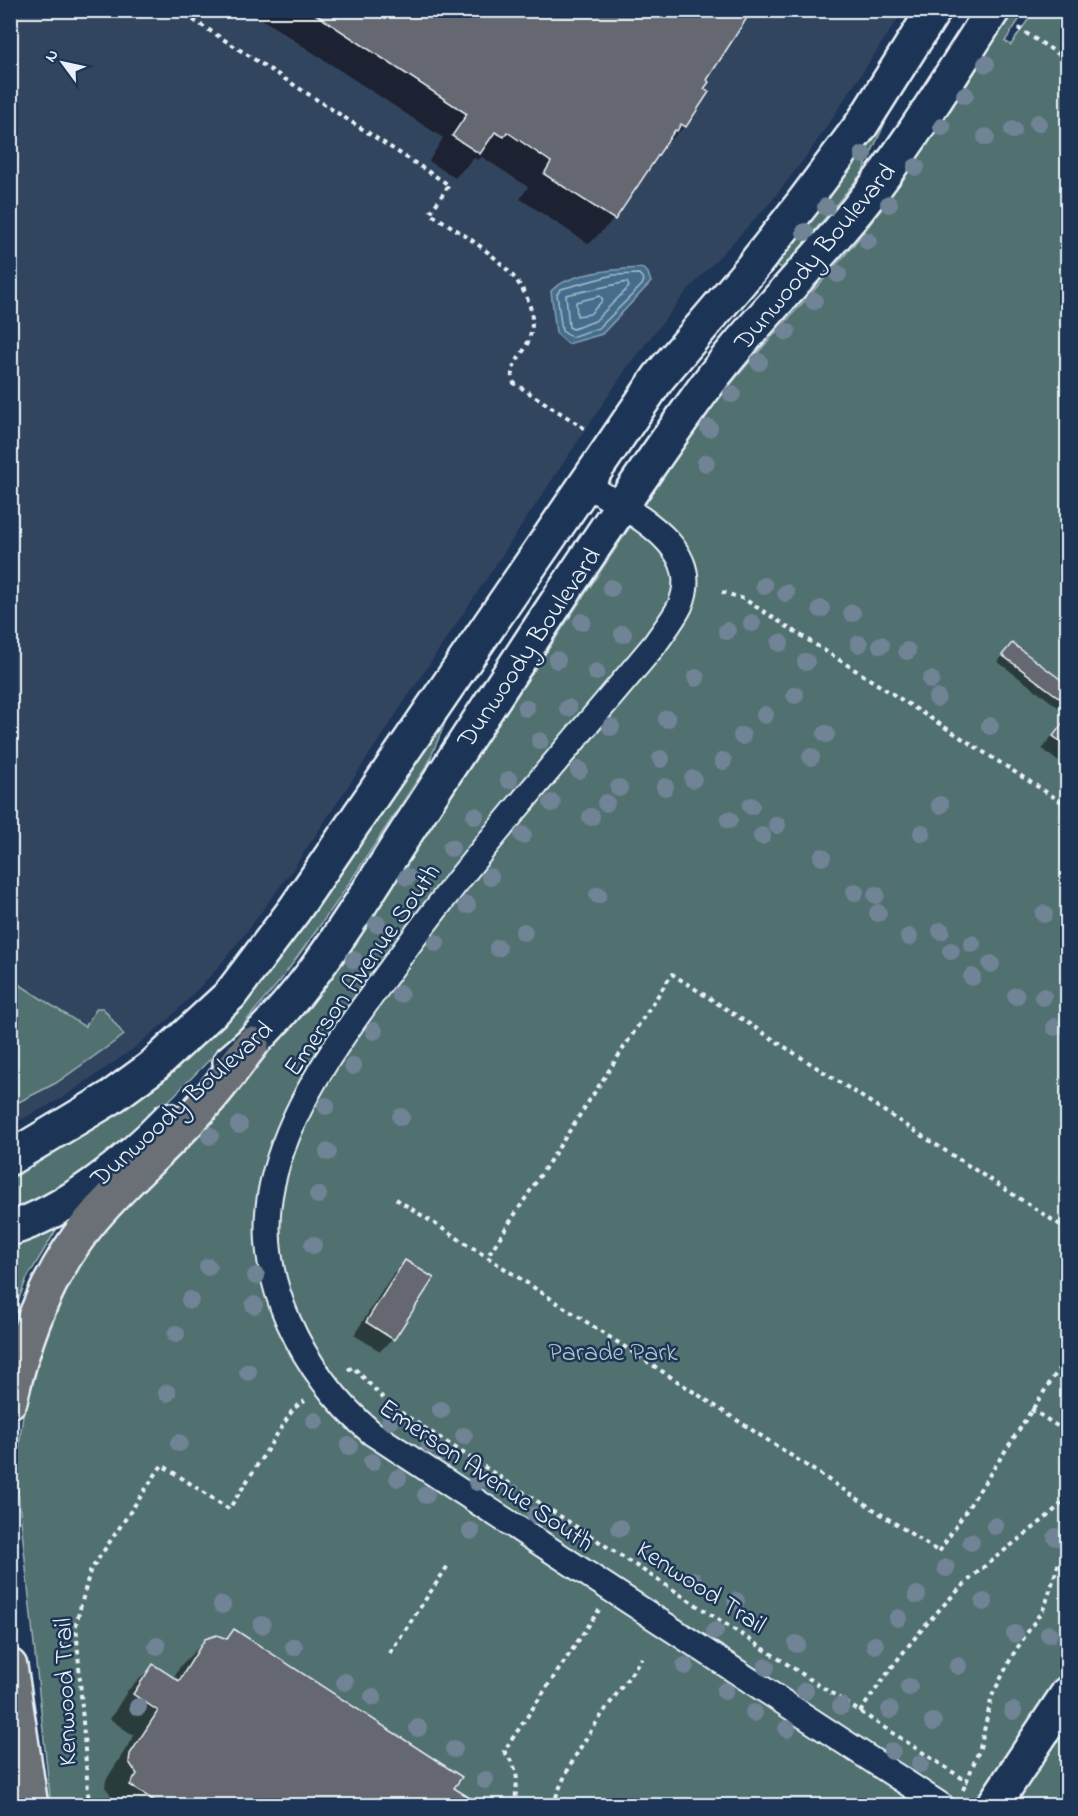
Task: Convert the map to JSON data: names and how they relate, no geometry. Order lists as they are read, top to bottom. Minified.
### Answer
{"streets":{"main road":["Dunwoody Boulevard"],"street":["Emerson Avenue South"],"path":["Kenwood Trail"]},"crossings":[["Dunwoody Boulevard","Emerson Avenue South"],["Emerson Avenue South","Kenwood Trail"]],"parks":["Parade Park"],"north":"top left"}
